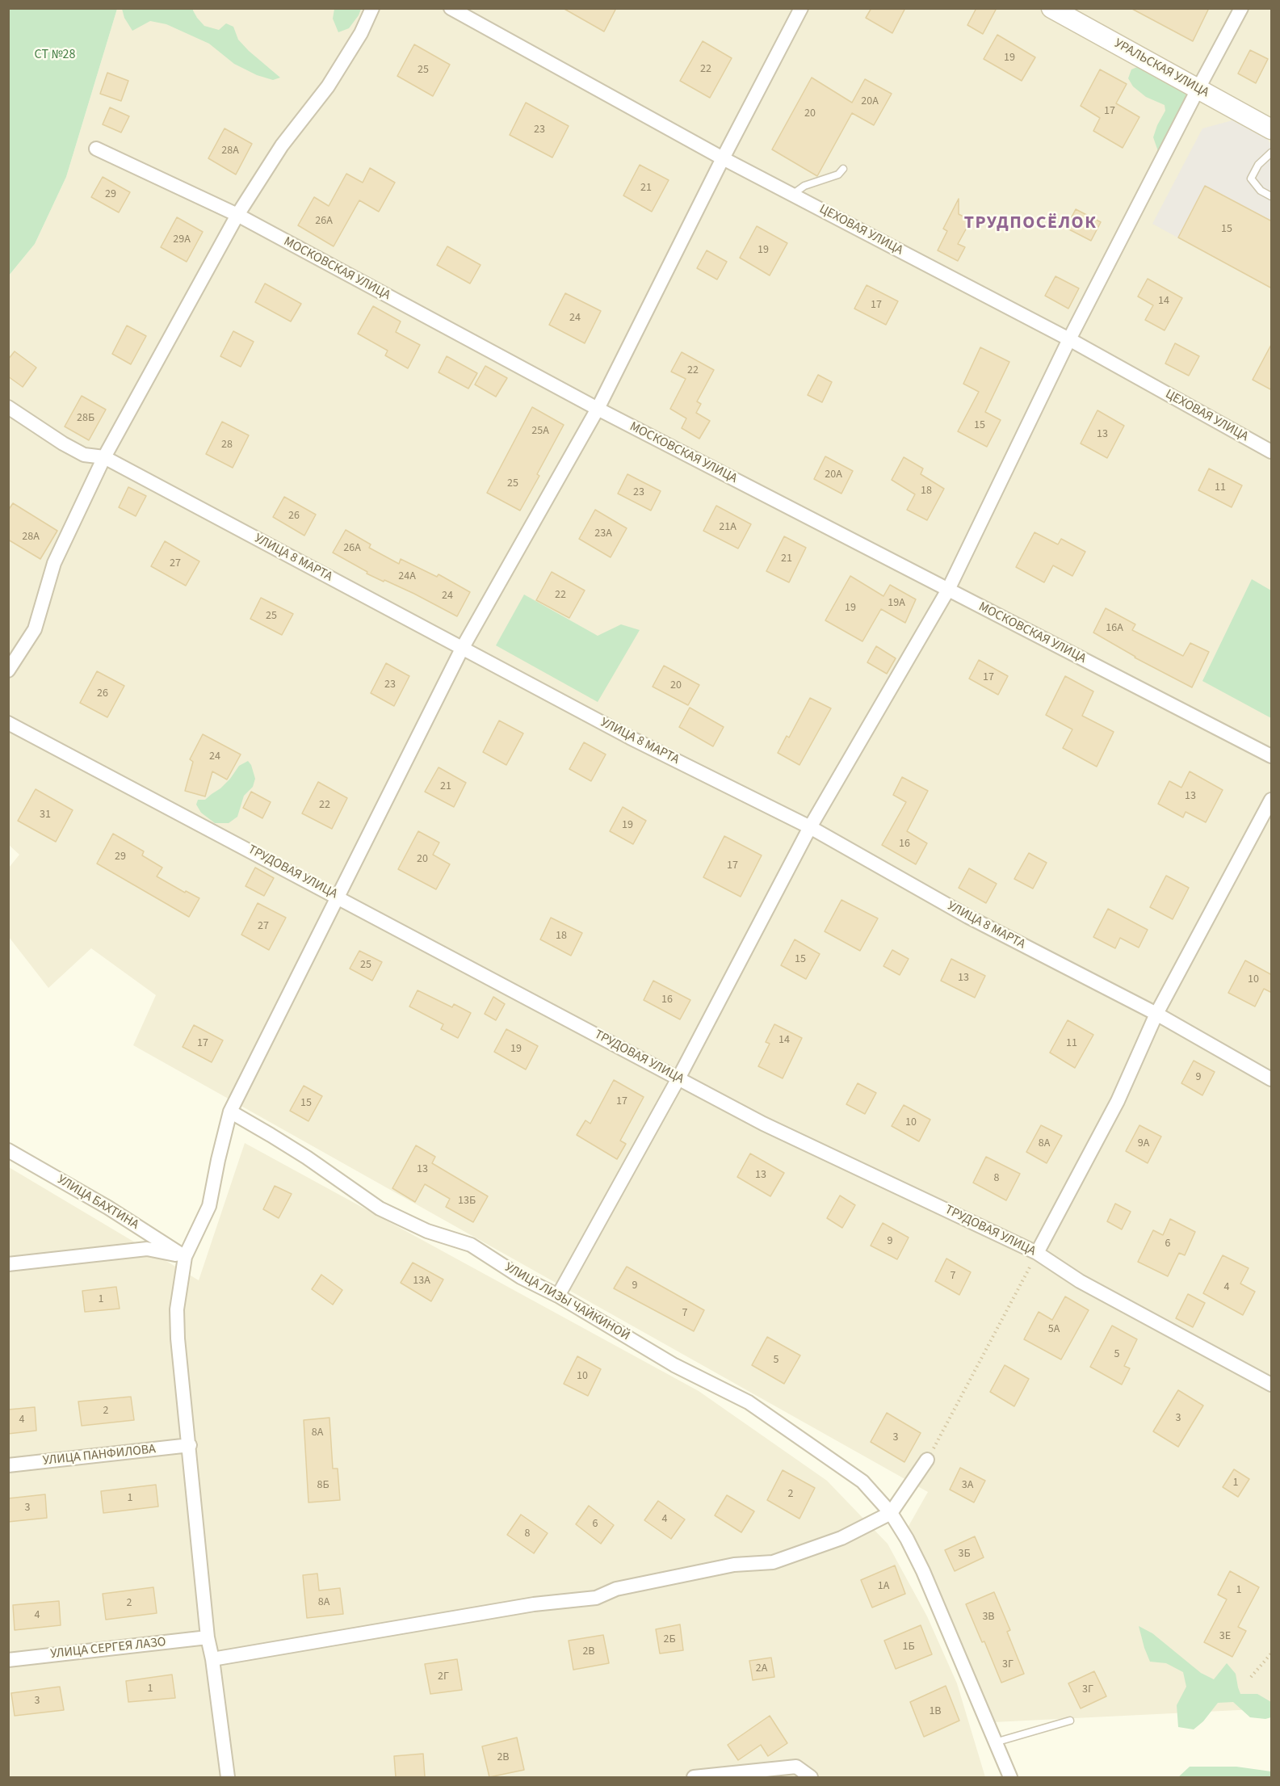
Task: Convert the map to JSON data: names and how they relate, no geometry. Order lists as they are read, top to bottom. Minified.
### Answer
{"streets":{"street":["УРАЛЬСКАЯ УЛИЦА","ЦЕХОВАЯ УЛИЦА","МОСКОВСКАЯ УЛИЦА","УЛИЦА 8 МАРТА","ТРУДОВАЯ УЛИЦА","УЛИЦА БАХТИНА","УЛИЦА ЛИЗЫ ЧАЙКИНОЙ","УЛИЦА ПАНФИЛОВА","УЛИЦА СЕРГЕЯ ЛАЗО"]},"districts":["ТРУДПОСЁЛОК"],"parks":["СТ №28"],"house_numbers":["19","22","25","20А","17","20","23","28А","21","29","26А","15","29А","19","14","17","24","22","28Б","15","25А","13","28","20А","25","11","18","23","26","21А","23А","28А","26А","21","27","24А","22","24","19А","19","25","16А","17","23","20","26","24","21","13","22","31","19","16","29","20","17","27","18","15","25","13","10","16","14","17","11","19","9","17","15","10","8А","9А","13","13","8","13Б","9","6","7","13А","9","4","1","7","5А","5","5","10","2","3","4","8А","3","1","8Б","3А","2","1","3","4","6","8","3Б","1А","1","8А","2","4","3В","3Е","2Б","1Б","2В","3Г","2А","2Г","1","3Г","3","1В","2В"]}
